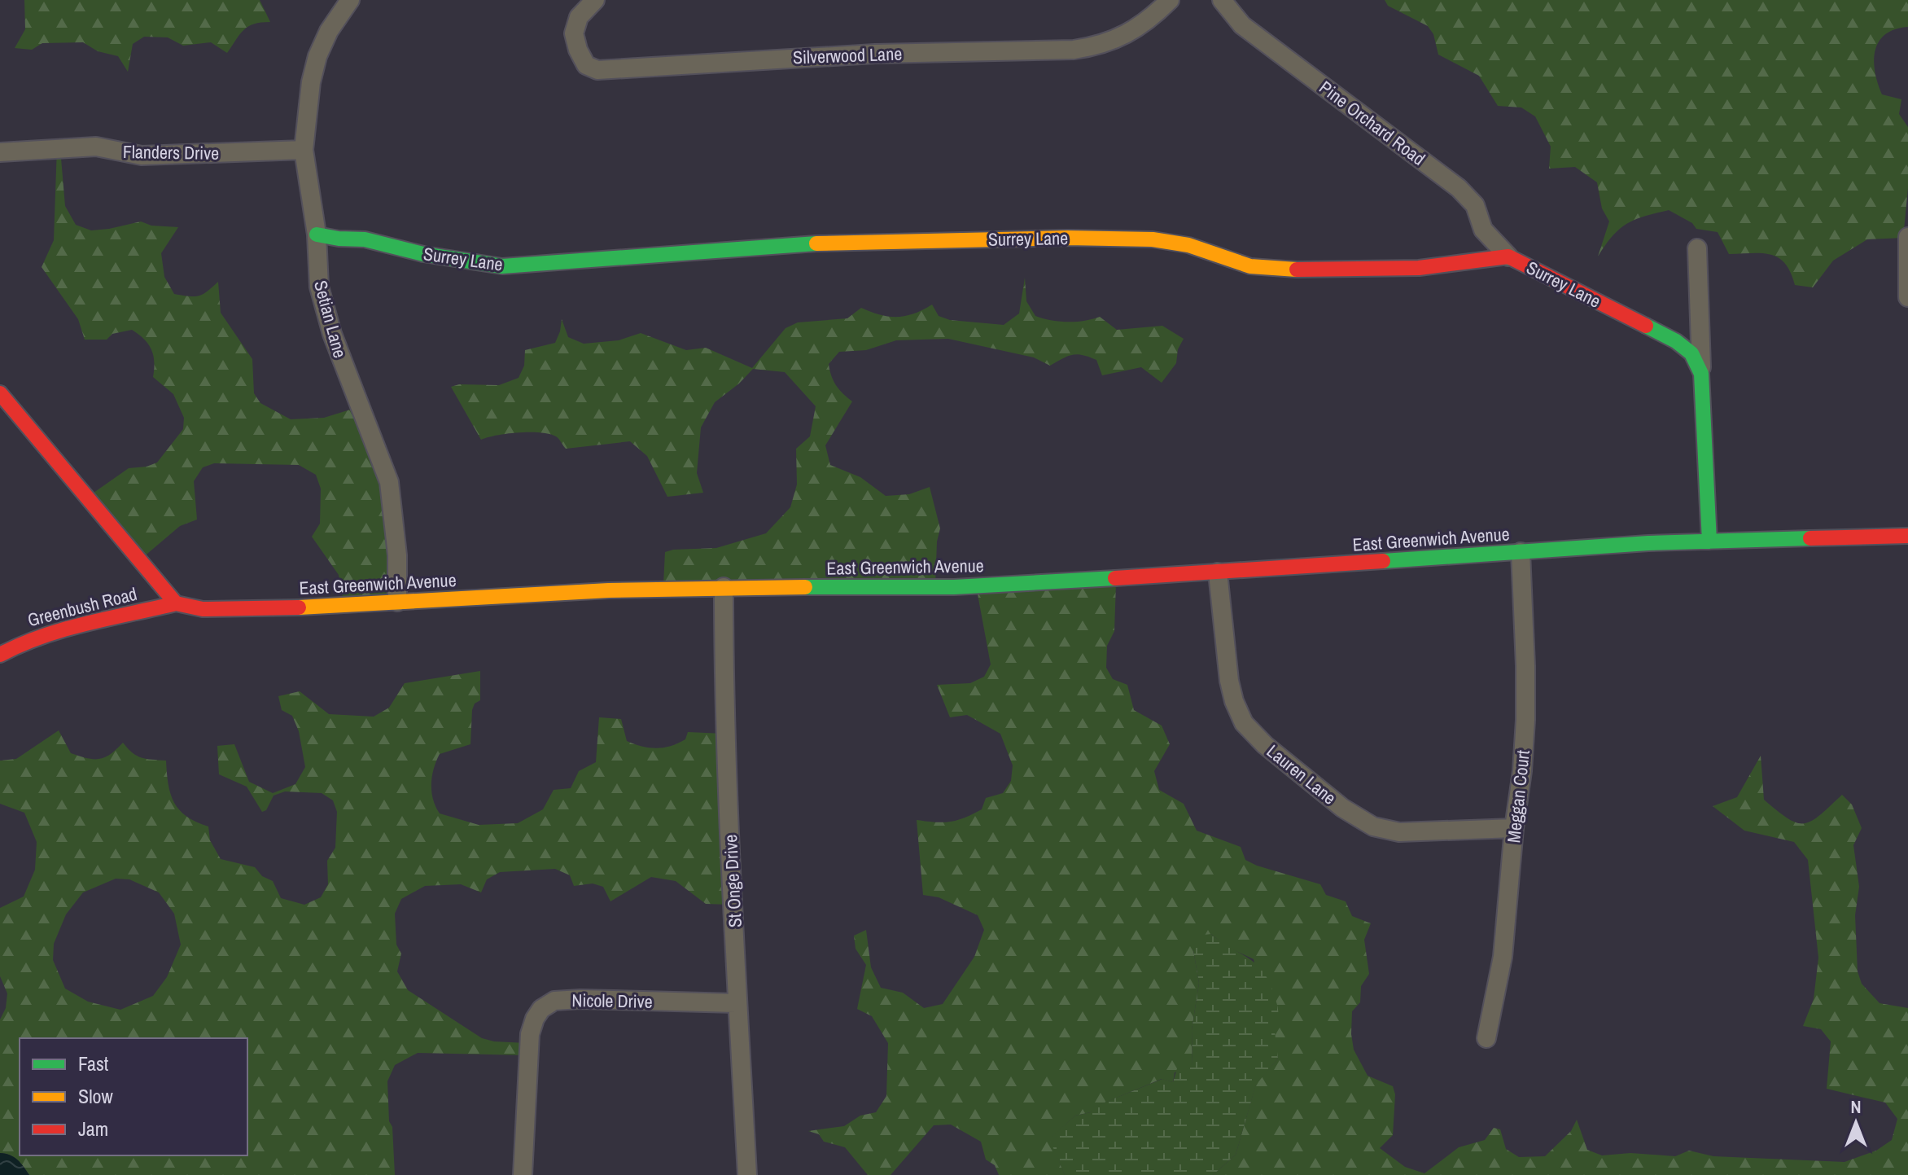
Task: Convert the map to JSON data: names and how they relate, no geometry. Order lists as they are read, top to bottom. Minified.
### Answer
{"streets":{"street":["Silverwood Lane","Pine Orchard Road","Flanders Drive","Surrey Lane","Setian Lane","East Greenwich Avenue","Greenbush Road","Lauren Lane","Meggan Court","St Onge Drive","Nicole Drive"]},"crossings":[["Pine Orchard Road","Surrey Lane"],["Flanders Drive","Setian Lane"],["Surrey Lane","Setian Lane"],["Setian Lane","East Greenwich Avenue"],["East Greenwich Avenue","Greenbush Road"],["East Greenwich Avenue","Lauren Lane"],["East Greenwich Avenue","Meggan Court"],["East Greenwich Avenue","St Onge Drive"],["Lauren Lane","Meggan Court"],["St Onge Drive","Nicole Drive"]],"legend":["Fast","Slow","Jam"],"north":"top"}
